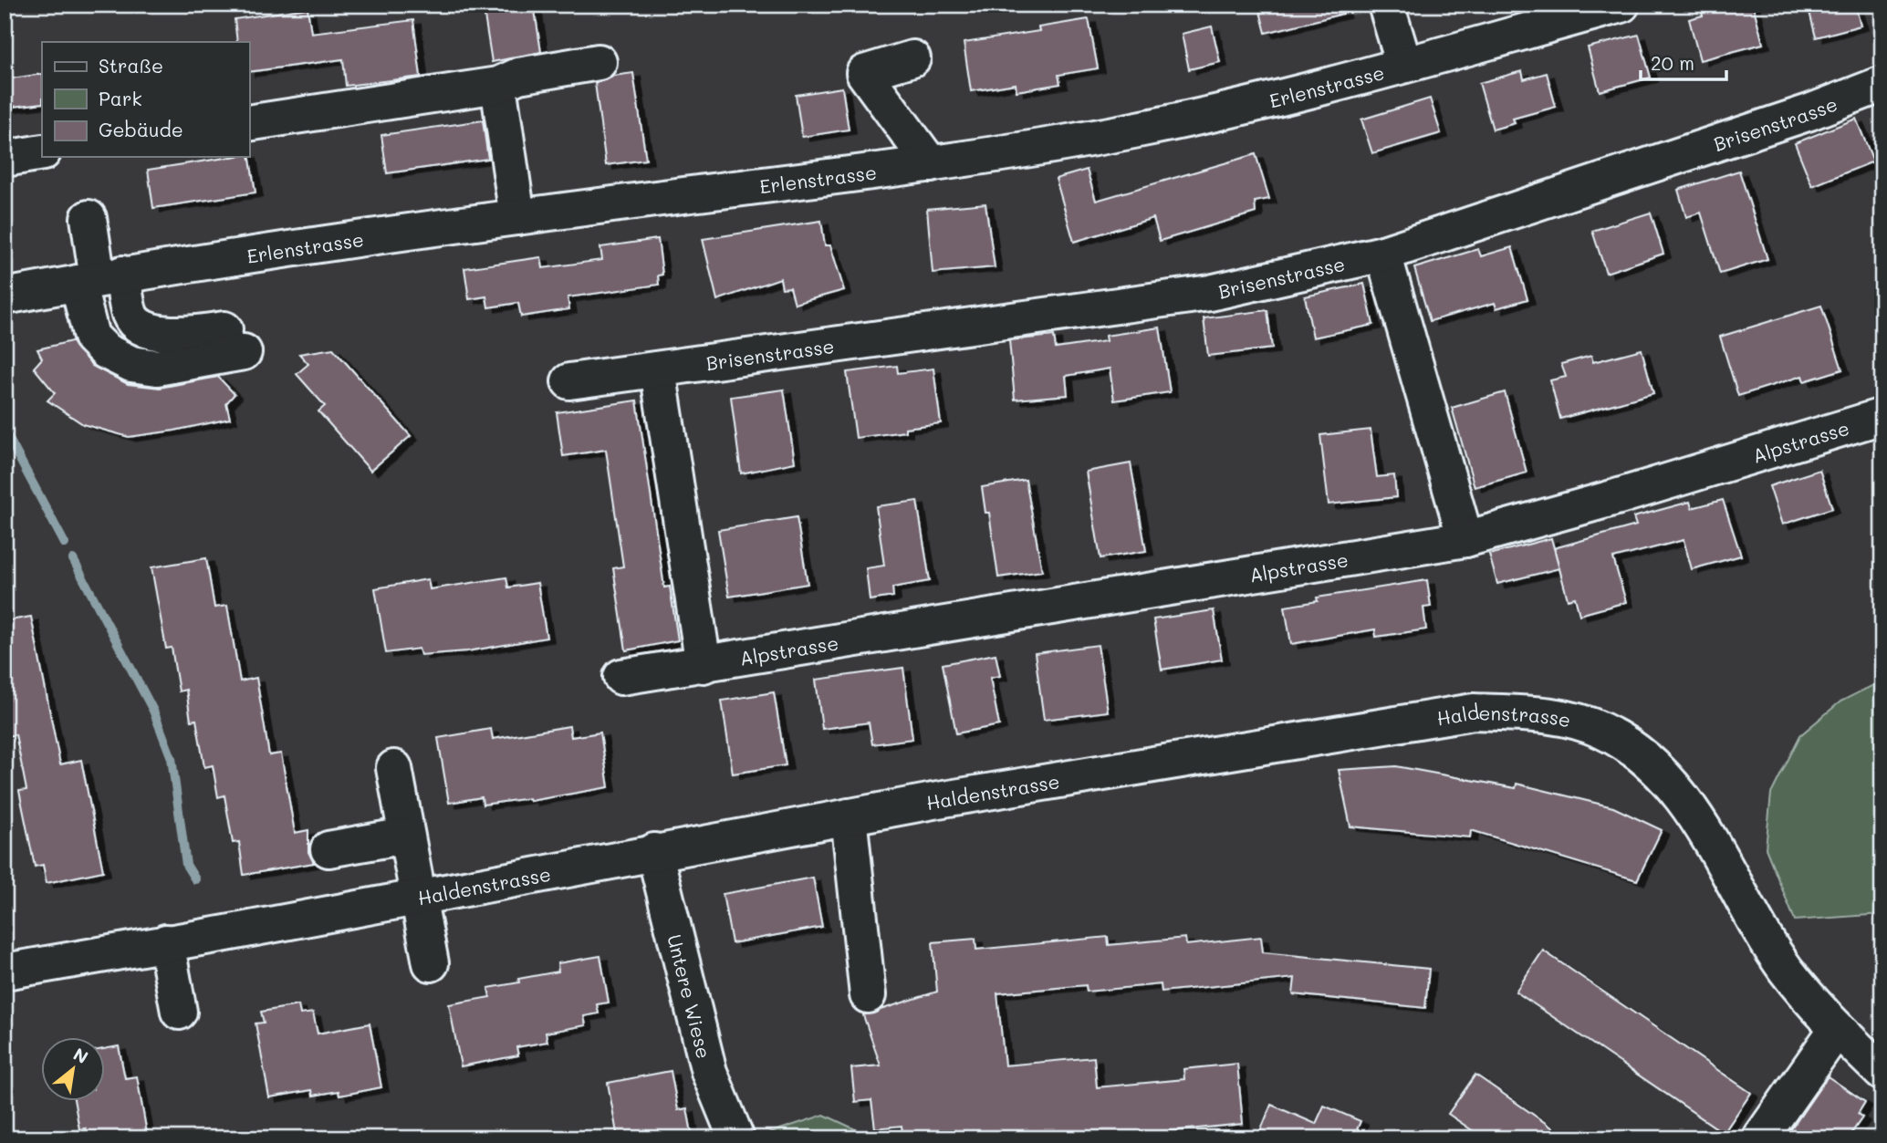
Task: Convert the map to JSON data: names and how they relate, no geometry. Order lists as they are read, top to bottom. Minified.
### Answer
{"streets":{"street":["Erlenstrasse","Brisenstrasse","Alpstrasse","Haldenstrasse","Untere Wiese"]},"crossings":[["Haldenstrasse","Untere Wiese"]],"legend":["Straße","Park","Gebäude"],"scale_bar":"20 m","north":"top right"}
